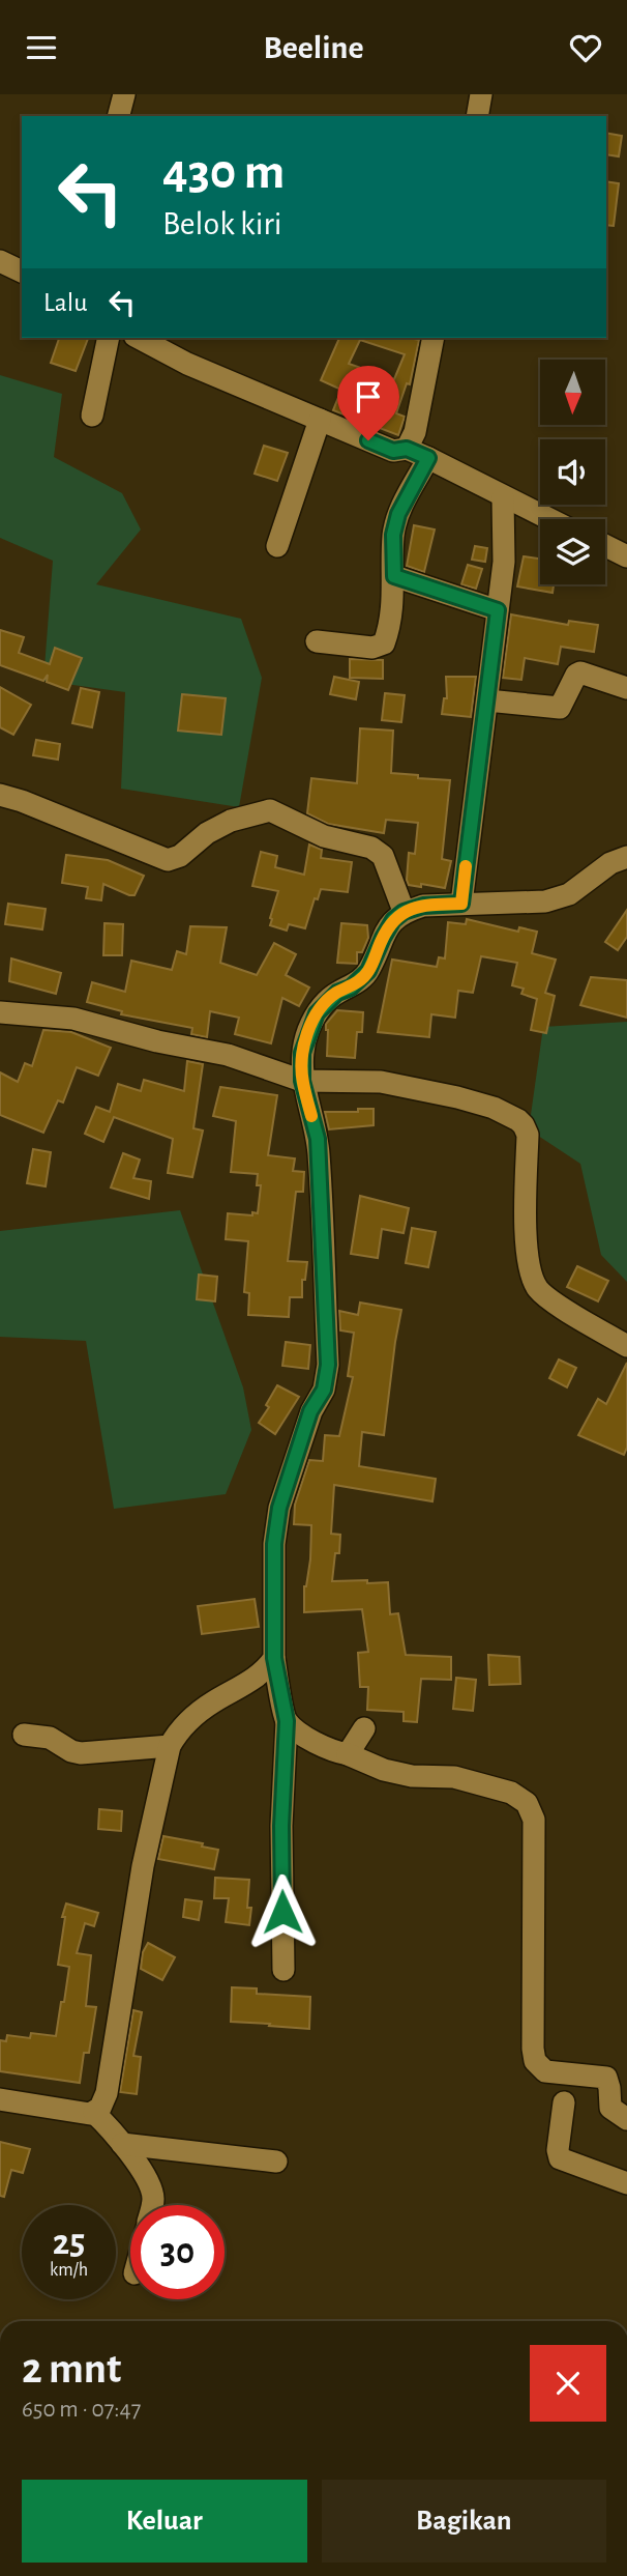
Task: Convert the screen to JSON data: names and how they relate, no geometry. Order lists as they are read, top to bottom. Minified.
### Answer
{"north":"bottom","page":{"header":"Beeline","turn":["430 m","Belok kiri"],"then":"Lalu","speed":"25 km/h","limit":"30","heading":["2 mnt","650 m · 07:47"],"buttons":["Keluar","Bagikan"]}}
